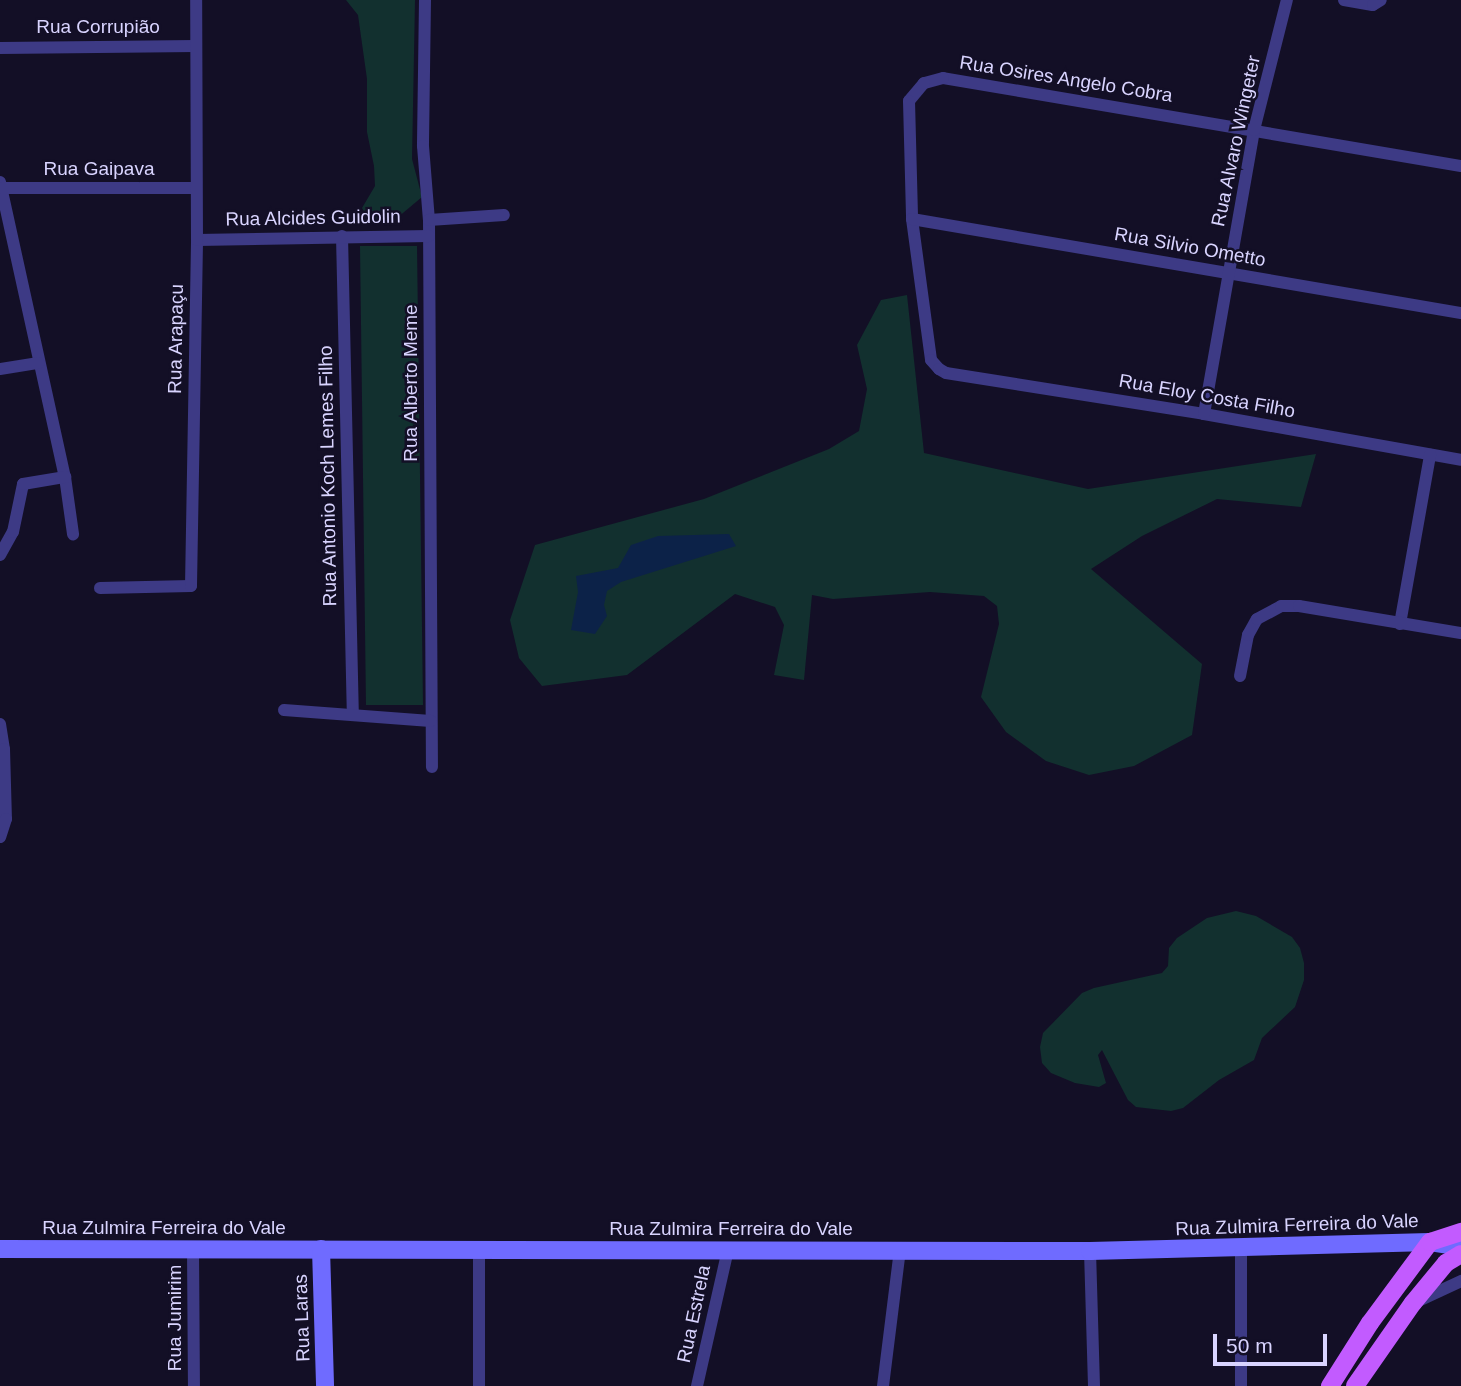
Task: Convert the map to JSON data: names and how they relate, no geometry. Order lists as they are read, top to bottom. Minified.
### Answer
{"streets":{"street":["Rua Corrupião","Rua Osires Angelo Cobra","Rua Alvaro Wingeter","Rua Gaipava","Rua Alcides Guidolin","Rua Silvio Ometto","Rua Arapaçu","Rua Alberto Meme","Rua Eloy Costa Filho","Rua Antonio Koch Lemes Filho","Rua Zulmira Ferreira do Vale","Rua Estrela","Rua Jumirim","Rua Laras"]},"crossings":[["Rua Corrupião","Rua Arapaçu"],["Rua Osires Angelo Cobra","Rua Alvaro Wingeter"],["Rua Osires Angelo Cobra","Rua Silvio Ometto"],["Rua Osires Angelo Cobra","Rua Eloy Costa Filho"],["Rua Alvaro Wingeter","Rua Silvio Ometto"],["Rua Alvaro Wingeter","Rua Eloy Costa Filho"],["Rua Gaipava","Rua Arapaçu"],["Rua Alcides Guidolin","Rua Arapaçu"],["Rua Alcides Guidolin","Rua Alberto Meme"],["Rua Alcides Guidolin","Rua Antonio Koch Lemes Filho"],["Rua Zulmira Ferreira do Vale","Rua Estrela"],["Rua Zulmira Ferreira do Vale","Rua Jumirim"],["Rua Zulmira Ferreira do Vale","Rua Laras"]],"scale_bar":"50 m"}
